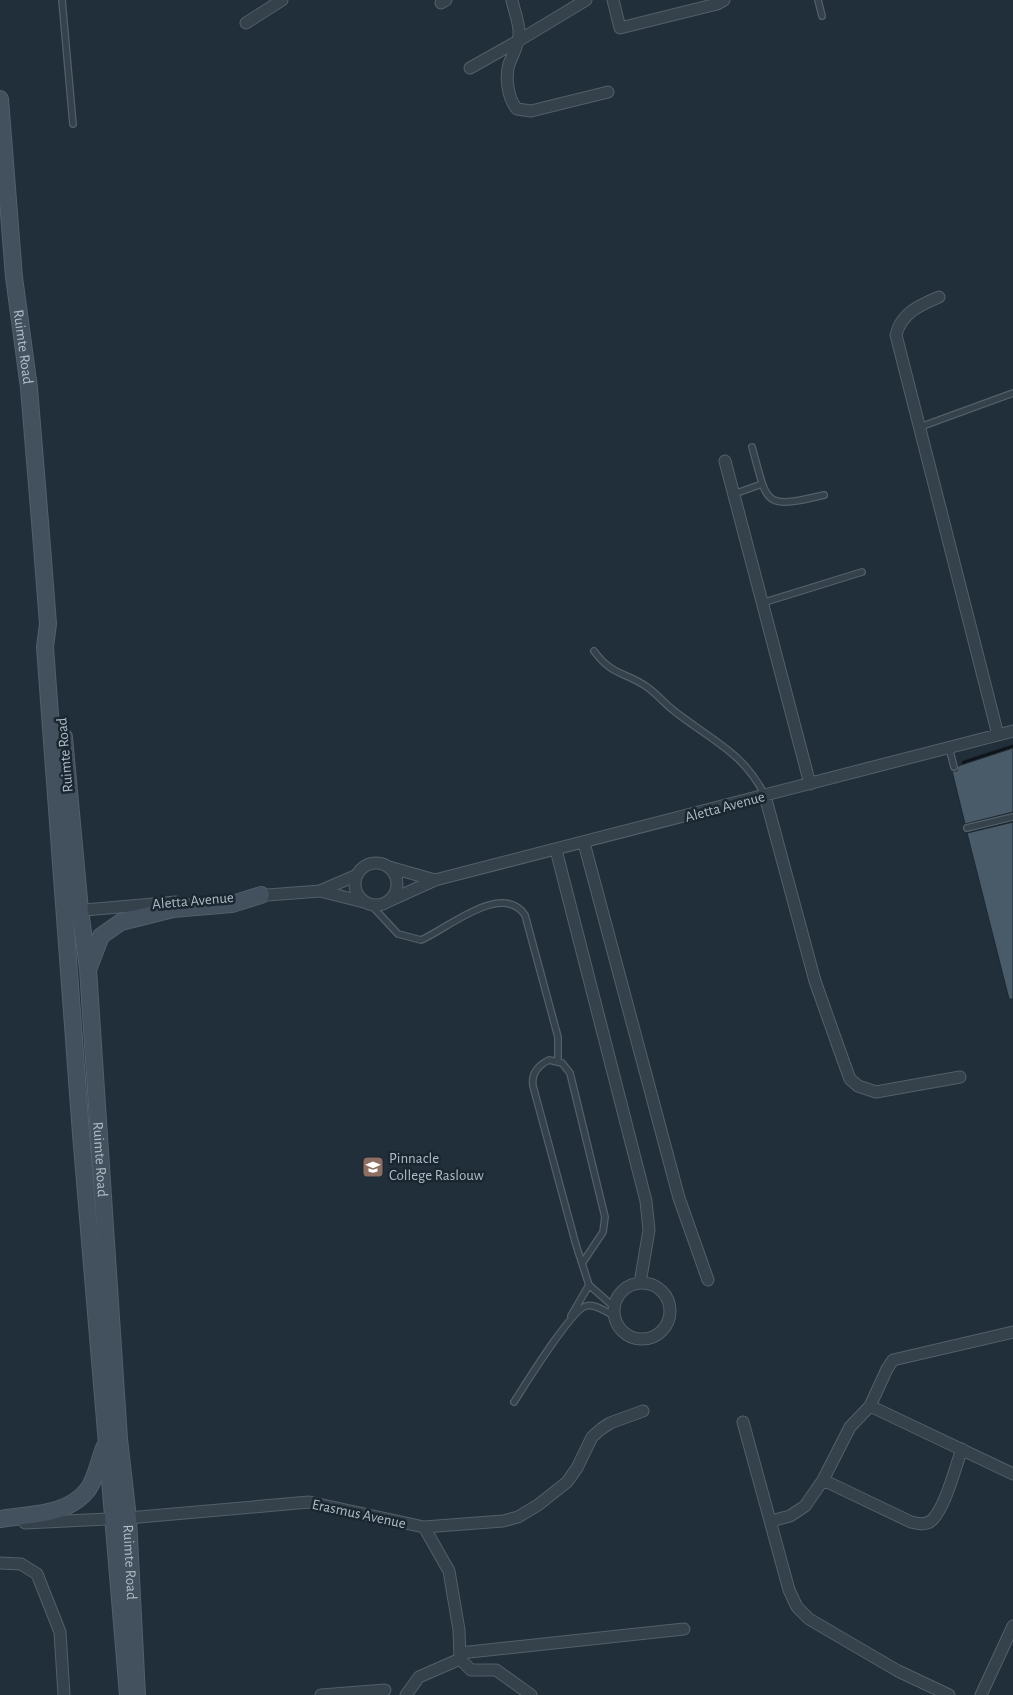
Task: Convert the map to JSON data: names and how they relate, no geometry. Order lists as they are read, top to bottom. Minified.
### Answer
{"streets":{"main road":["Ruimte Road"],"street":["Aletta Avenue","Erasmus Avenue"]},"crossings":[["Ruimte Road","Aletta Avenue"],["Ruimte Road","Erasmus Avenue"]],"places":{"school or university":["Pinnacle College Raslouw"]}}
